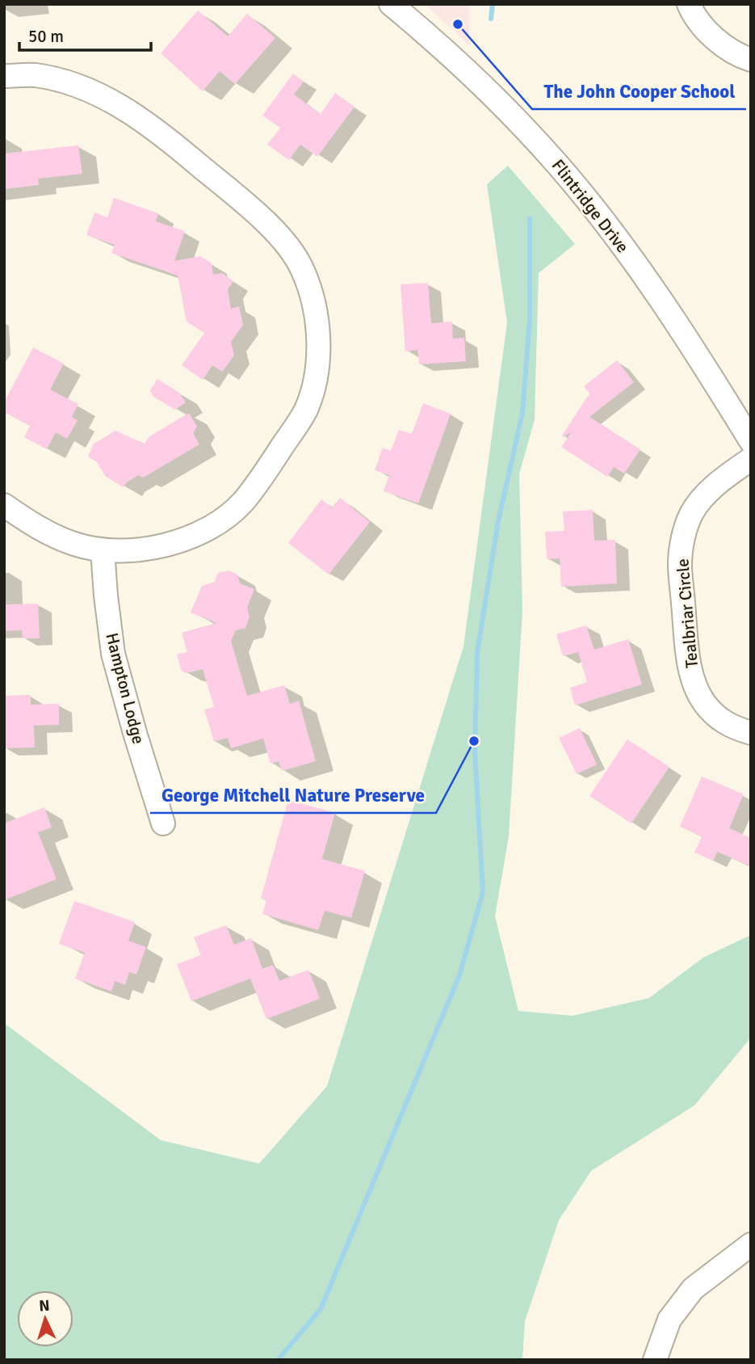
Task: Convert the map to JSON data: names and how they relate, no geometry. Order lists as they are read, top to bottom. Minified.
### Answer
{"streets":{"street":["Flintridge Drive","Tealbriar Circle","Hampton Lodge"]},"places":["The John Cooper School","George Mitchell Nature Preserve"],"scale_bar":"50 m","north":"top"}
